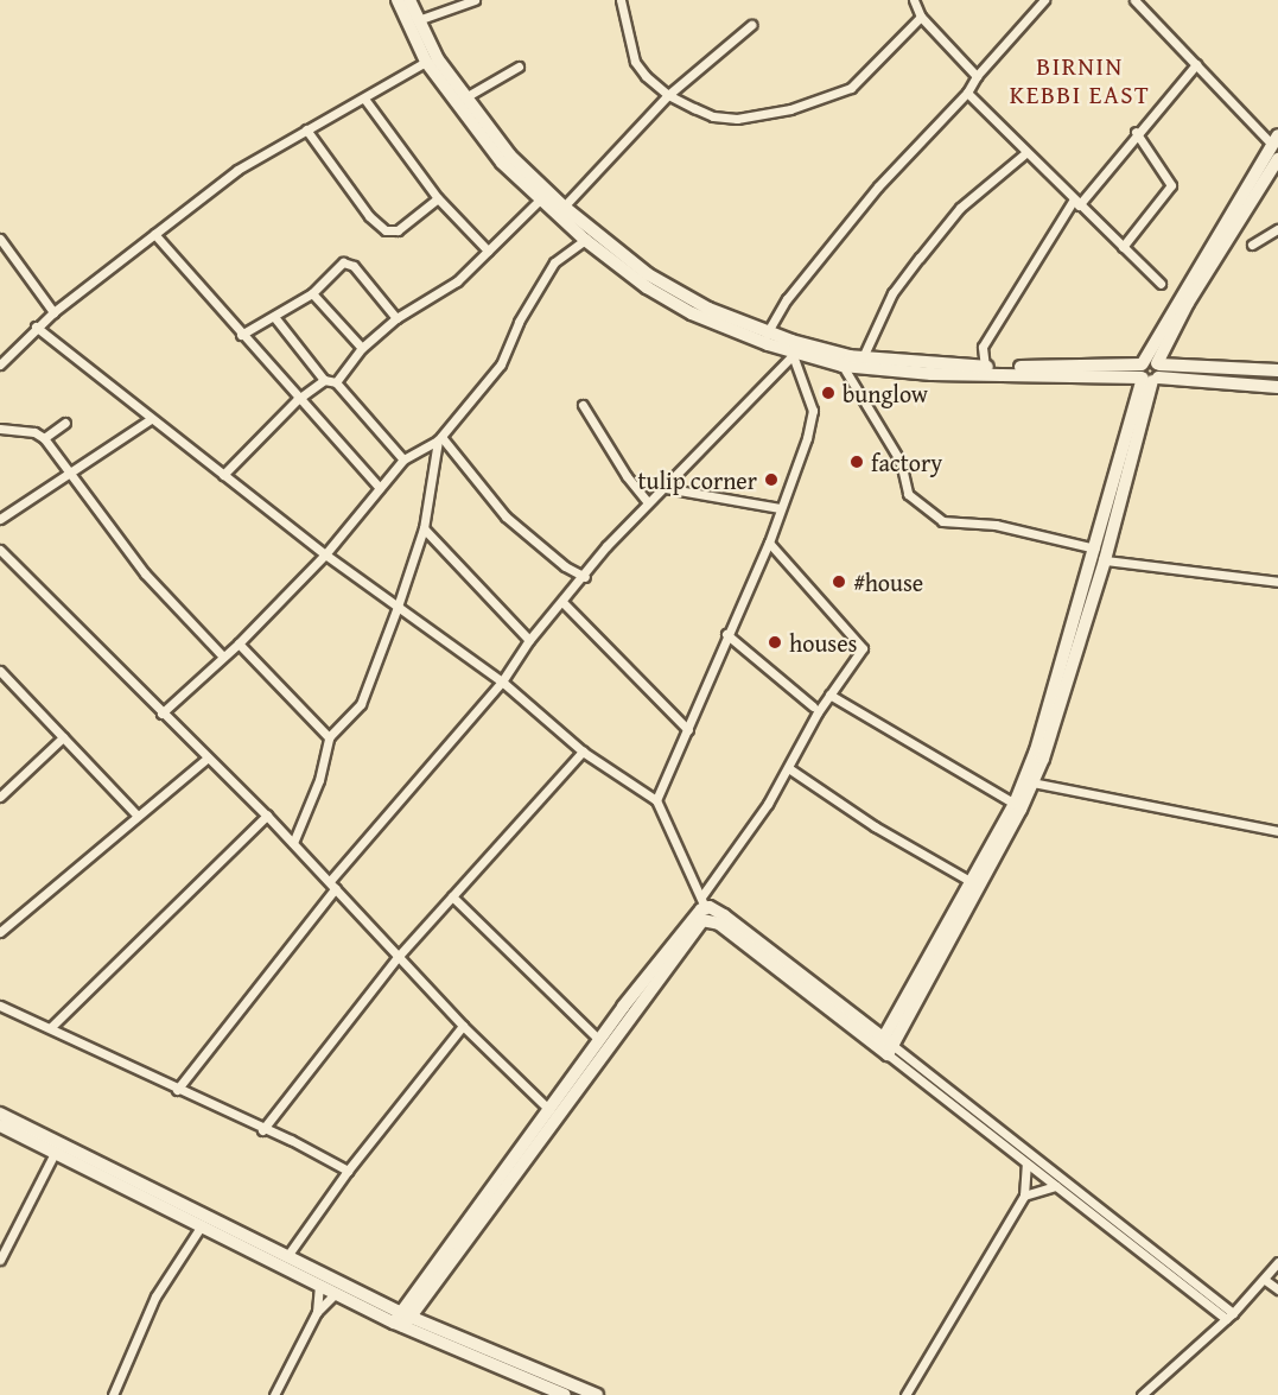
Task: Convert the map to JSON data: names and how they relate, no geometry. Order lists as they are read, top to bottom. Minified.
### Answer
{"districts":["BIRNIN KEBBI EAST"],"places":["bunglow","factory","tulip corner","#house","houses"]}
